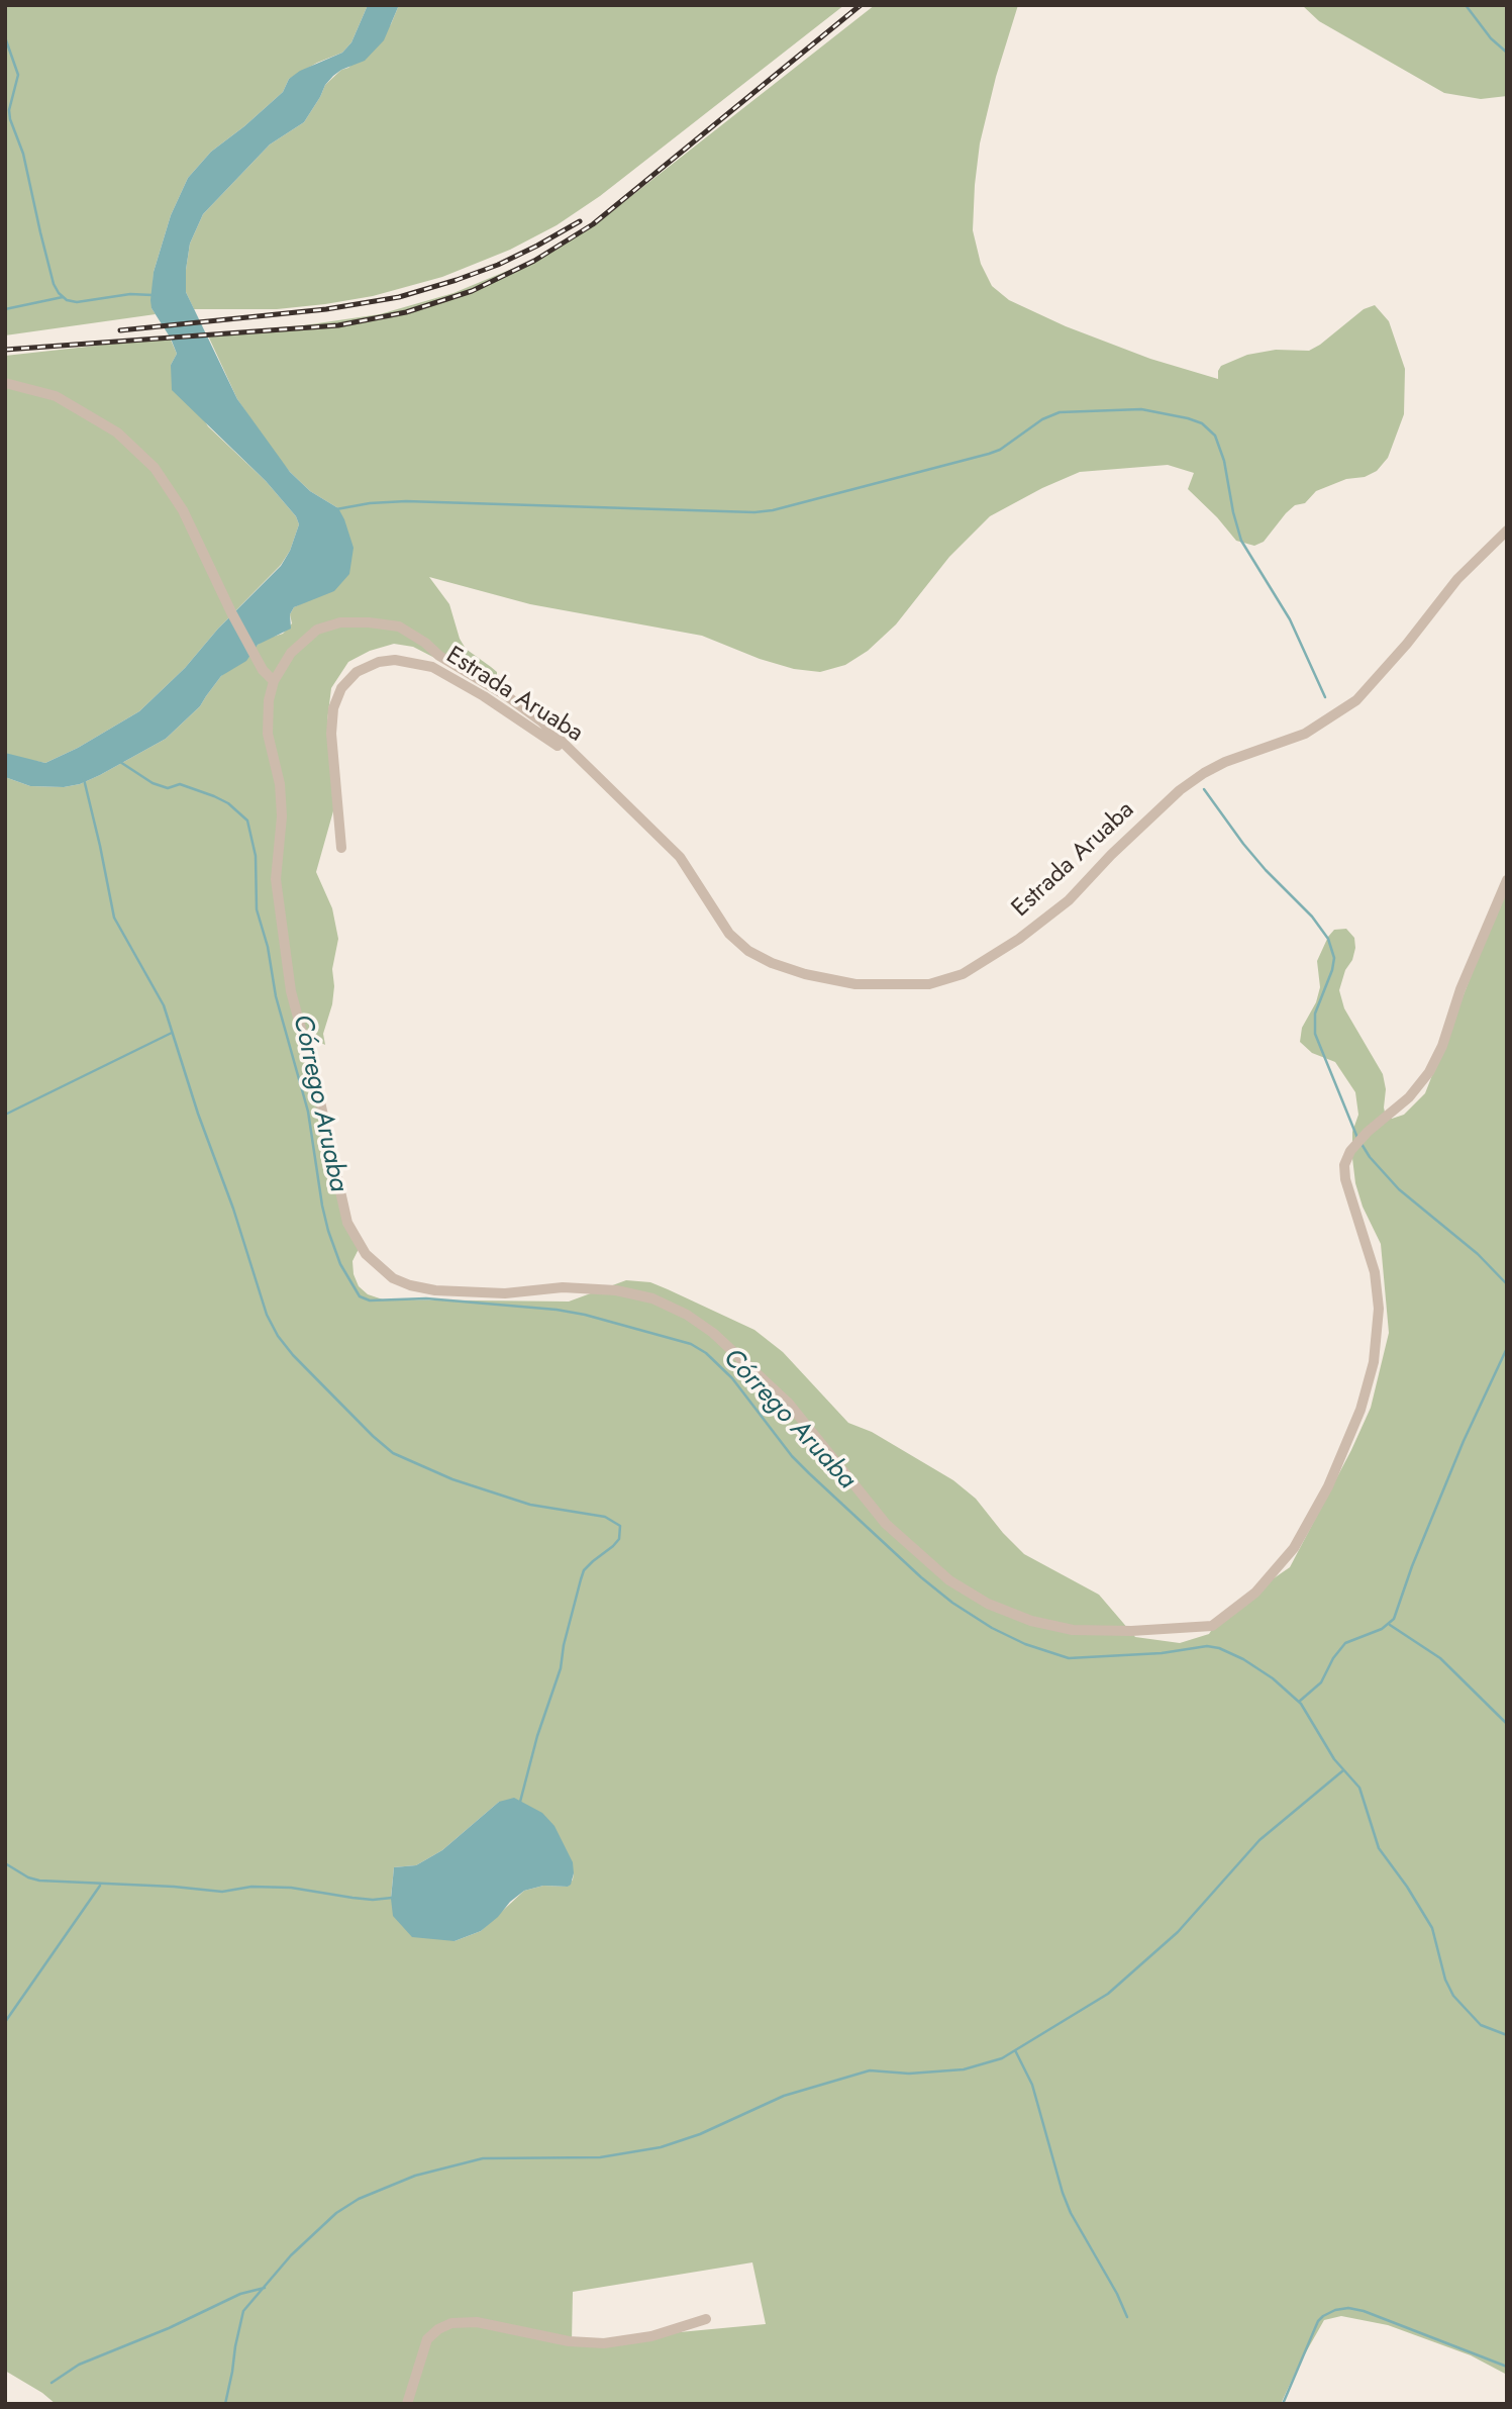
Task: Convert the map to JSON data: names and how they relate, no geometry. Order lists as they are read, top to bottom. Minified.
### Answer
{"streets":{"street":["Estrada Aruaba"]},"water":["Córrego Aruaba"]}
